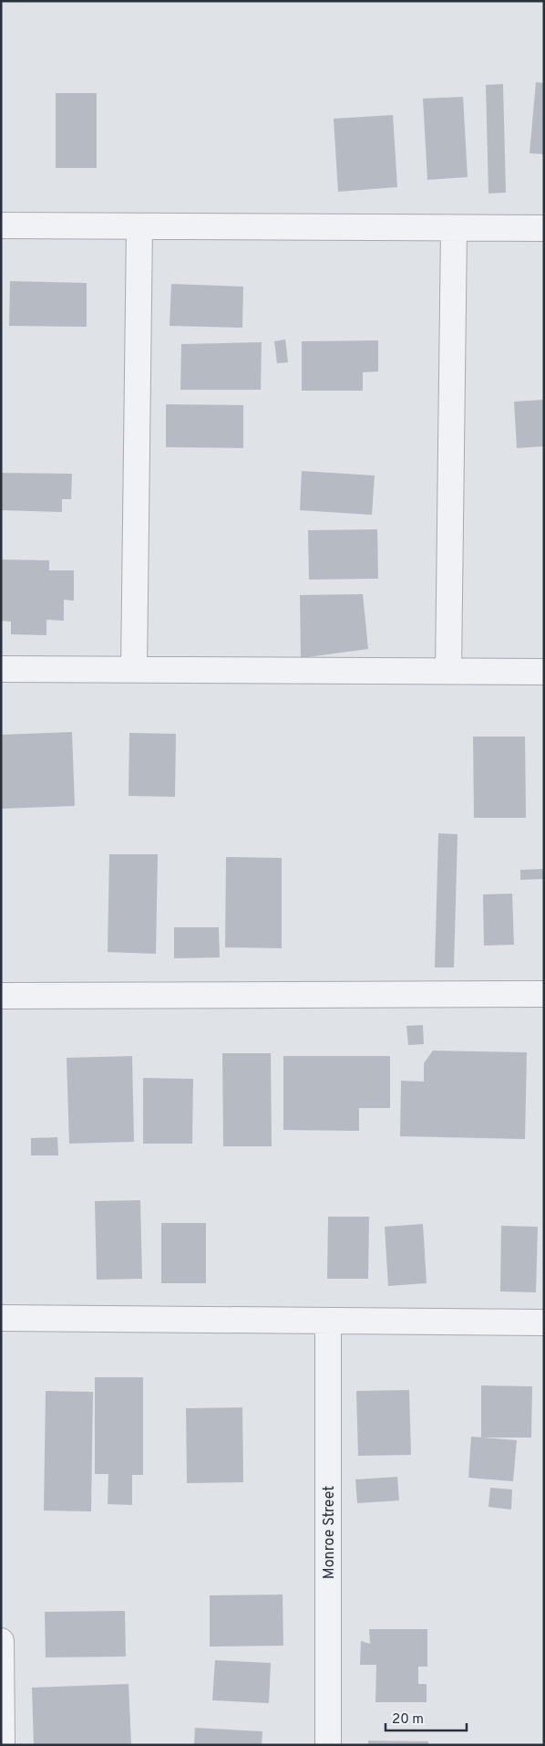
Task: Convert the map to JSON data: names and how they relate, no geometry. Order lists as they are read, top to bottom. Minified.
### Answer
{"streets":{"street":["Monroe Street"]},"scale_bar":"20 m"}
